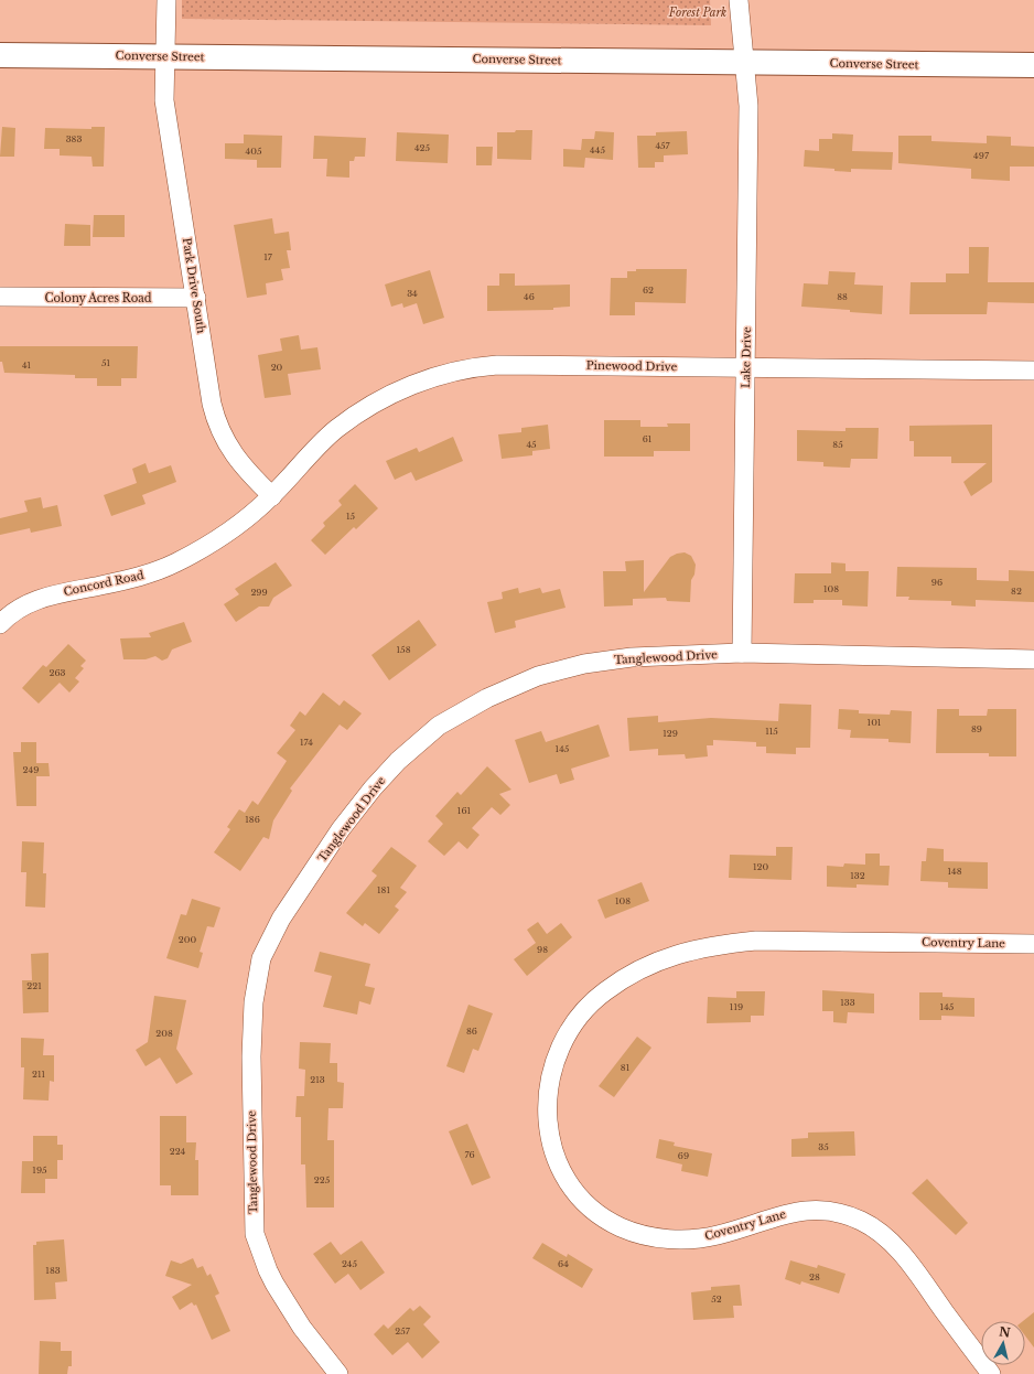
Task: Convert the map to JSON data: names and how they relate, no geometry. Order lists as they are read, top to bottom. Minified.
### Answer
{"streets":{"main road":["Converse Street"],"street":["Park Drive South","Colony Acres Road","Lake Drive","Pinewood Drive","Concord Road","Tanglewood Drive","Coventry Lane"]},"crossings":[["Converse Street","Park Drive South"],["Converse Street","Lake Drive"],["Park Drive South","Colony Acres Road"],["Park Drive South","Pinewood Drive"],["Park Drive South","Concord Road"],["Lake Drive","Pinewood Drive"],["Lake Drive","Tanglewood Drive"],["Pinewood Drive","Concord Road"]],"parks":["Forest Park"],"house_numbers":["383","457","425","445","405","497","17","62","34","46","88","51","41","20","61","45","85","15","96","108","82","299","158","263","101","89","115","129","174","145","249","161","186","120","148","132","181","108","200","98","221","133","119","145","86","208","81","211","213","35","224","76","69","195","225","245","64","183","28","52","257"],"north":"top"}
